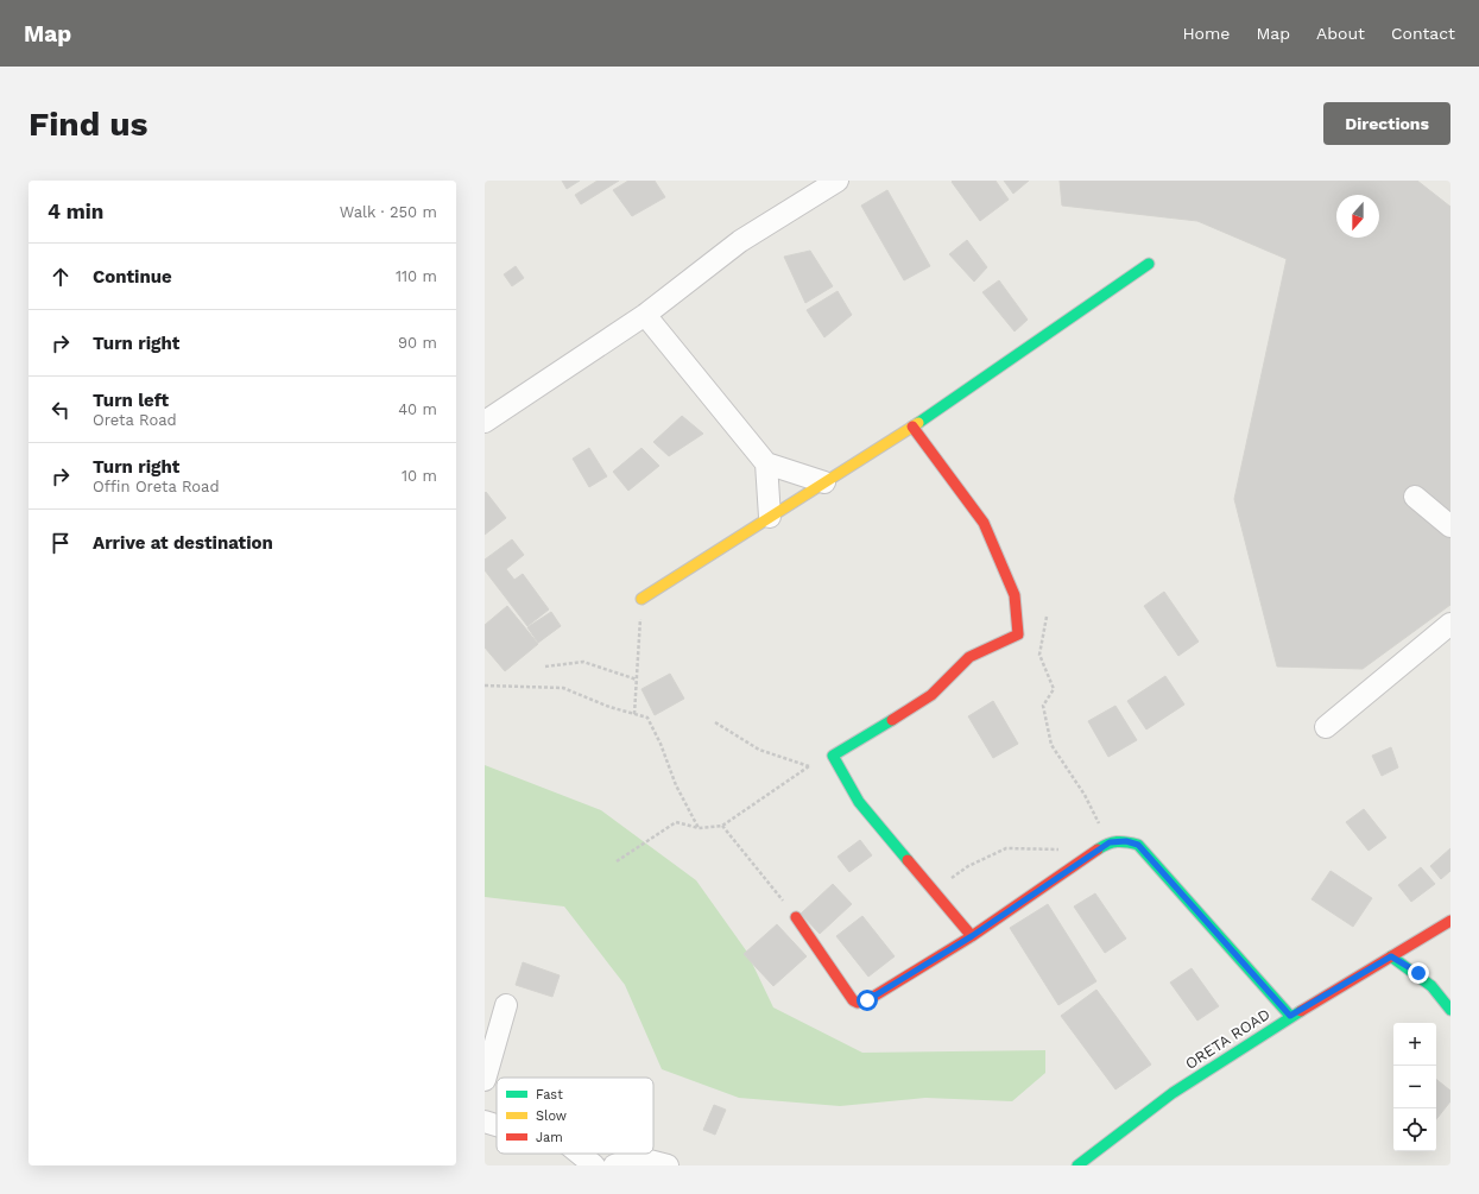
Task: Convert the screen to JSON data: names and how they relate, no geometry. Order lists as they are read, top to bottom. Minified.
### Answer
{"streets":{"street":["ORETA ROAD"]},"legend":["Fast","Slow","Jam"],"north":"bottom","page":{"header":"Map","nav":["Home","Map","About","Contact"],"buttons":"Directions","title":"Find us","heading":["4 min","Walk · 250 m"],"list":[["Continue","110 m"],["Turn right","90 m"],["Turn left","Oreta Road","40 m"],["Turn right","Offin Oreta Road","10 m"],"Arrive at destination"],"map_buttons":["+","−"]}}
